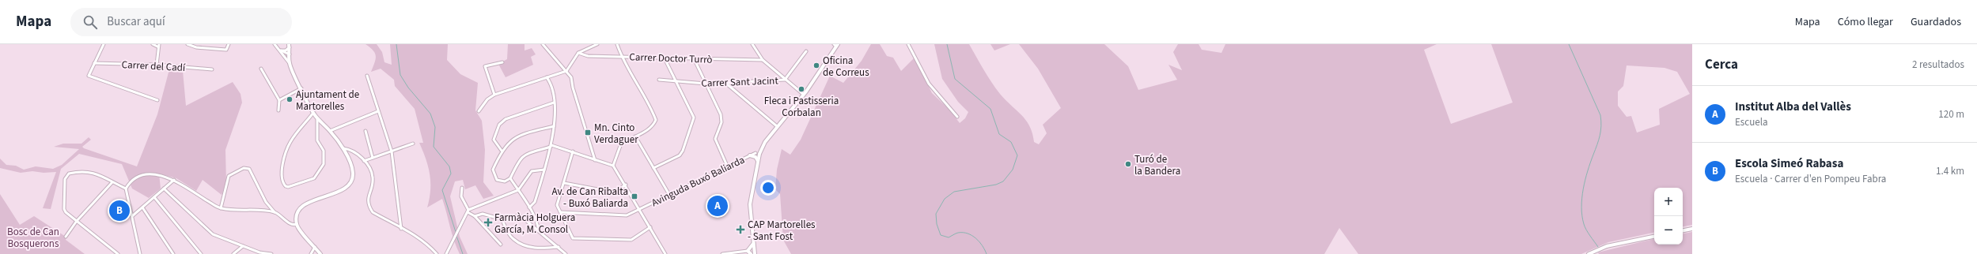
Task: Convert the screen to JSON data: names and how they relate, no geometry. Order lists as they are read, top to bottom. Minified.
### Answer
{"streets":{"street":["Carrer Doctor Turrò","Carrer del Cadí","Carrer Sant Jacint","Avinguda Buxó Baliarda"]},"parks":["Bosc de Can Bosquerons"],"places":{"other":["Oficina de Correus","Fleca i Pastisseria Corbalan","Ajuntament de Martorelles","Turó de la Bandera"],"transit":["Mn. Cinto Verdaguer","Av. de Can Ribalta - Buxó Baliarda"],"health":["Farmàcia Holguera García, M. Consol","CAP Martorelles - Sant Fost"]},"page":{"header":"Mapa","search":"Buscar aquí","nav":["Mapa","Cómo llegar","Guardados"],"heading":["Cerca","2 resultados"],"list":[{"mark":"A","name":"Institut Alba del Vallès","note":"Escuela","value":"120 m"},{"mark":"B","name":"Escola Simeó Rabasa","note":"Escuela · Carrer d'en Pompeu Fabra","value":"1.4 km"}],"map_buttons":["+","−"],"pins":["A","B"]}}
